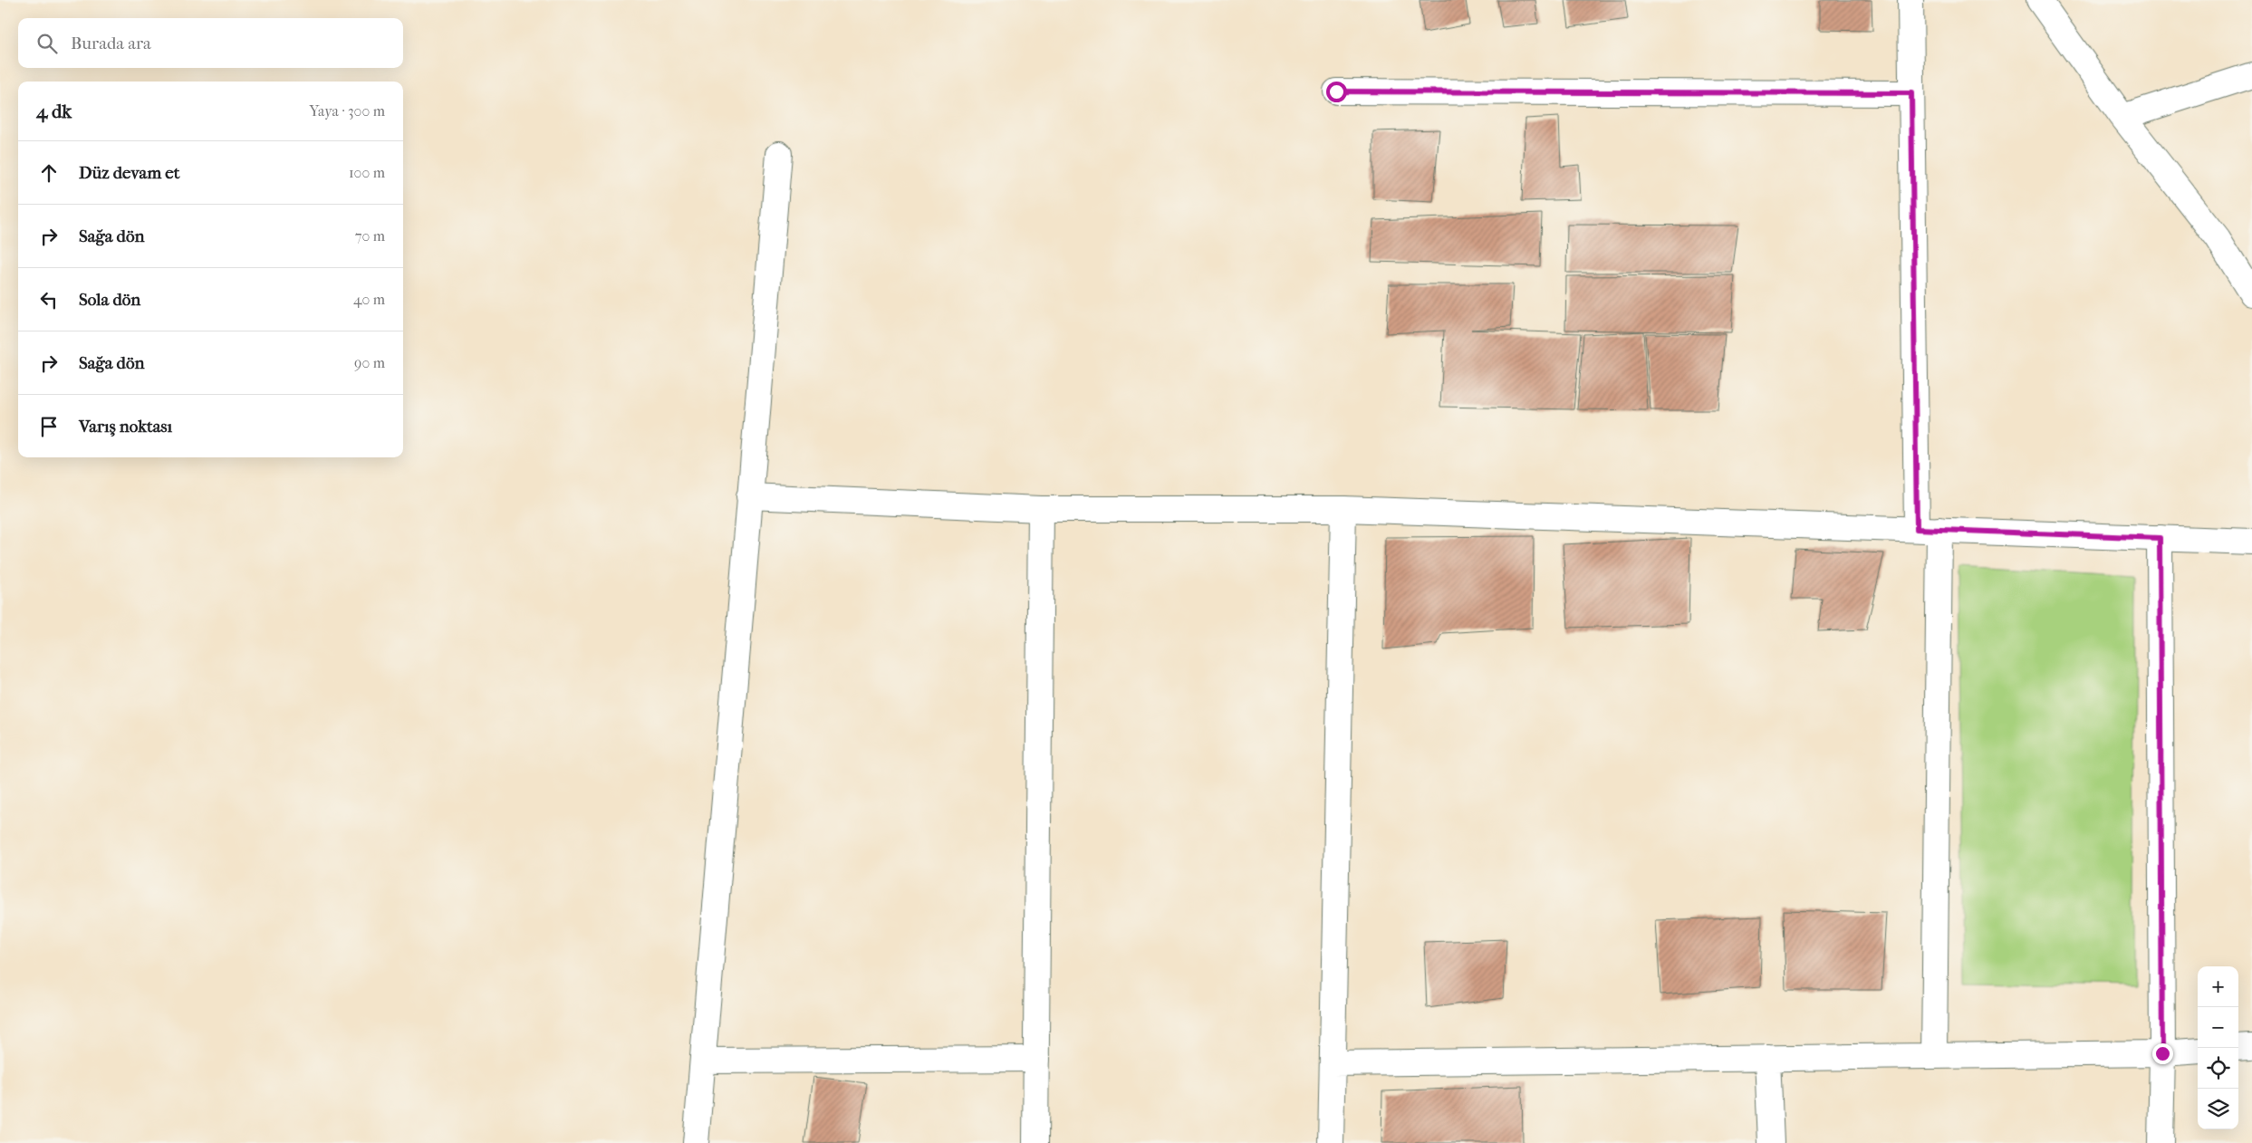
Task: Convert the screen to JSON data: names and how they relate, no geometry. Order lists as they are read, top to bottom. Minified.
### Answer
{"page":{"search":"Burada ara","heading":["4 dk","Yaya · 300 m"],"list":[["Düz devam et","100 m"],["Sağa dön","70 m"],["Sola dön","40 m"],["Sağa dön","90 m"],"Varış noktası"],"map_buttons":["+","−"]}}
